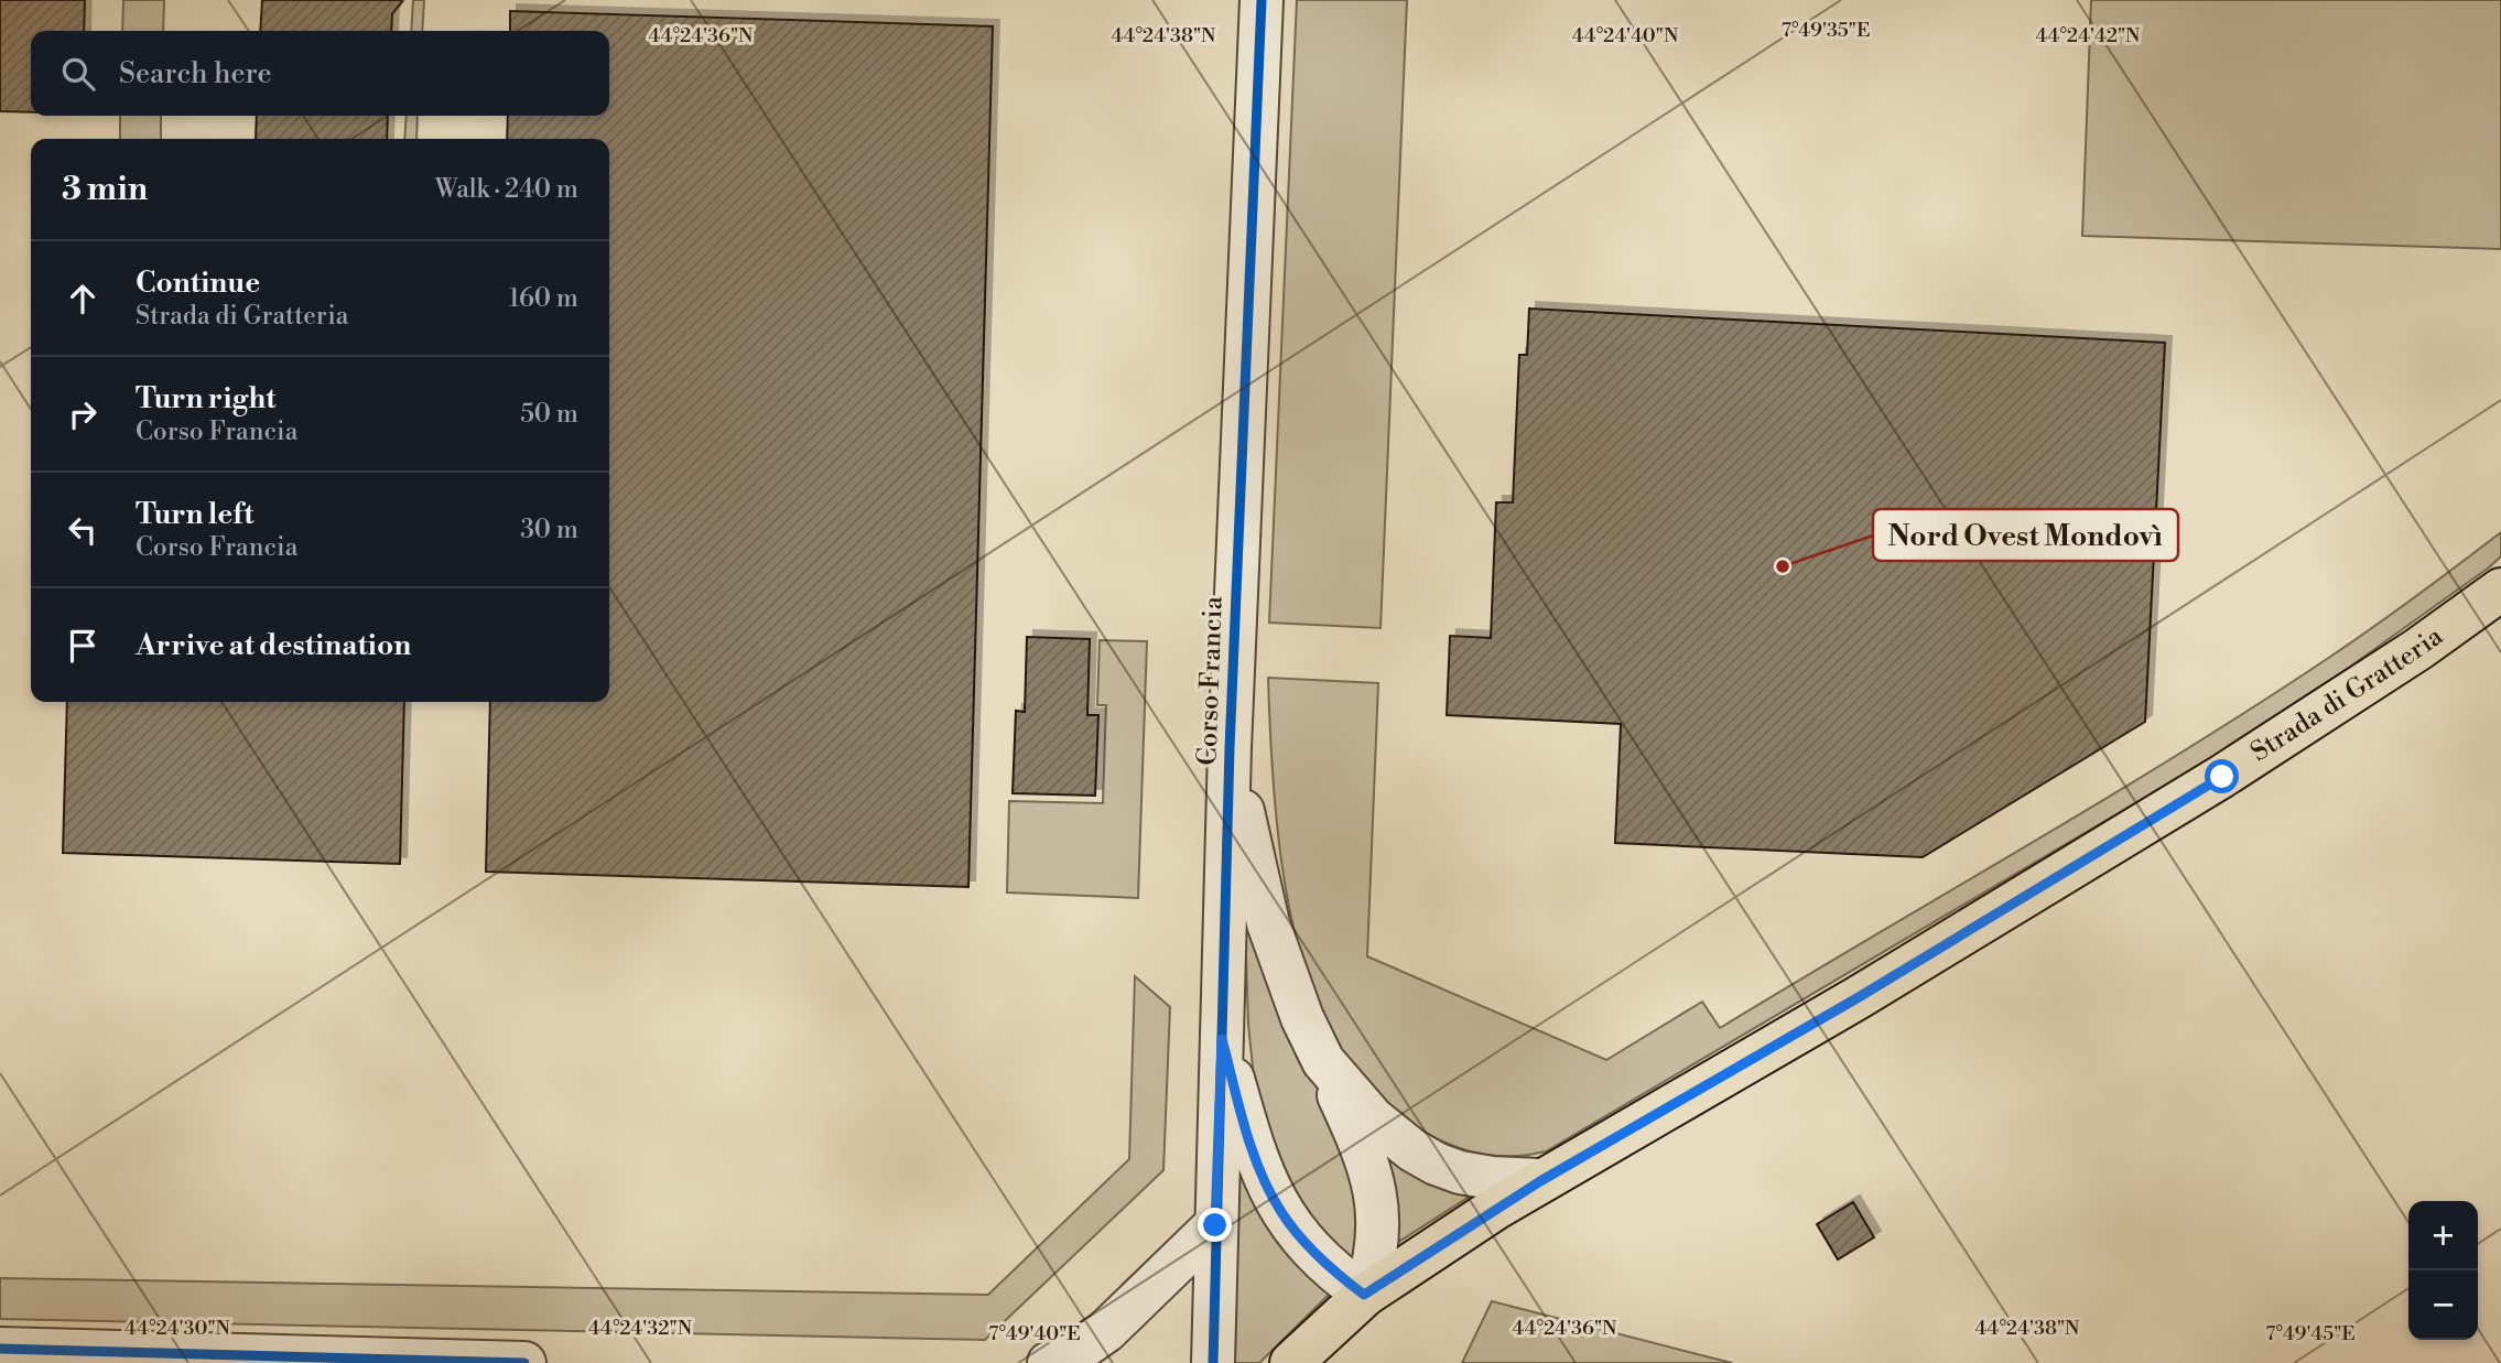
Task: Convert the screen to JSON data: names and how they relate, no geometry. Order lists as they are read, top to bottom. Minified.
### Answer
{"streets":{"main road":["Strada di Gratteria"],"street":["Corso Francia"]},"crossings":[["Corso Francia","Strada di Gratteria"]],"places":["Nord Ovest Mondovì"],"page":{"search":"Search here","heading":["3 min","Walk · 240 m"],"list":[["Continue","Strada di Gratteria","160 m"],["Turn right","Corso Francia","50 m"],["Turn left","Corso Francia","30 m"],"Arrive at destination"],"map_buttons":["+","−"]},"coordinates":["7°49'35\"E","44°24'36\"N","44°24'38\"N","44°24'40\"N","44°24'42\"N","44°24'30\"N","44°24'32\"N","7°49'40\"E","7°49'45\"E"]}
